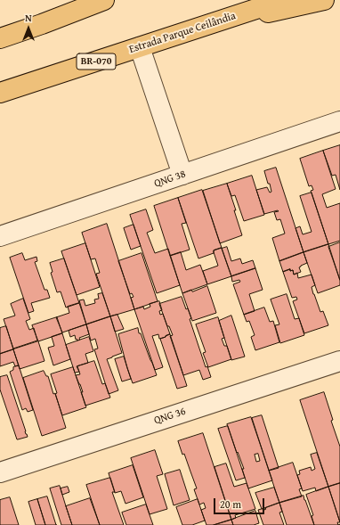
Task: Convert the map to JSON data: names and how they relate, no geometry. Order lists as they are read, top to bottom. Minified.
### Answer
{"streets":{"highway":["Estrada Parque Ceilândia","BR-070"],"street":["QNG 38","QNG 36"]},"scale_bar":"20 m","north":"top"}
